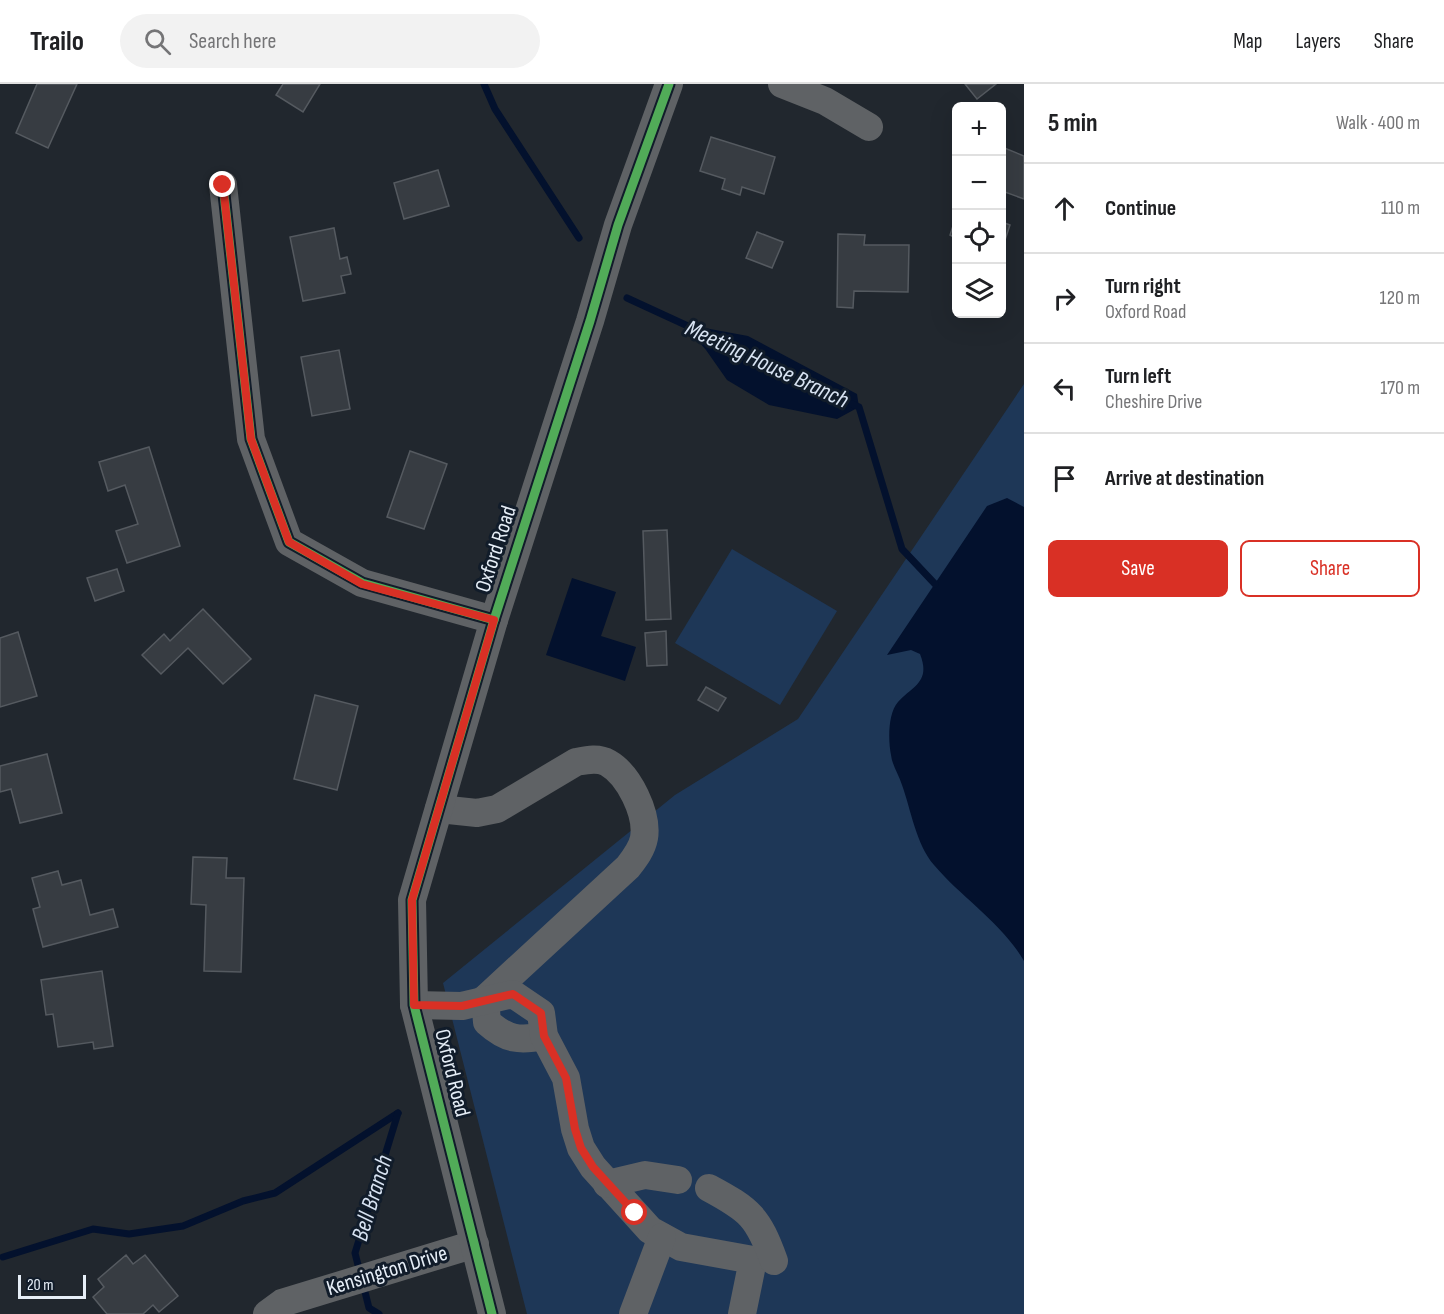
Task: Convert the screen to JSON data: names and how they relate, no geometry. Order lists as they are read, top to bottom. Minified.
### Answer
{"streets":{"street":["Oxford Road","Kensington Drive"]},"crossings":[["Oxford Road","Kensington Drive"]],"water":["Meeting House Branch","Bell Branch"],"scale_bar":"20 m","page":{"header":"Trailo","search":"Search here","nav":["Map","Layers","Share"],"heading":["5 min","Walk · 400 m"],"map_buttons":["+","−"],"list":[["Continue","110 m"],["Turn right","Oxford Road","120 m"],["Turn left","Cheshire Drive","170 m"],"Arrive at destination"],"buttons":["Save","Share"],"scale":"20 m"}}
